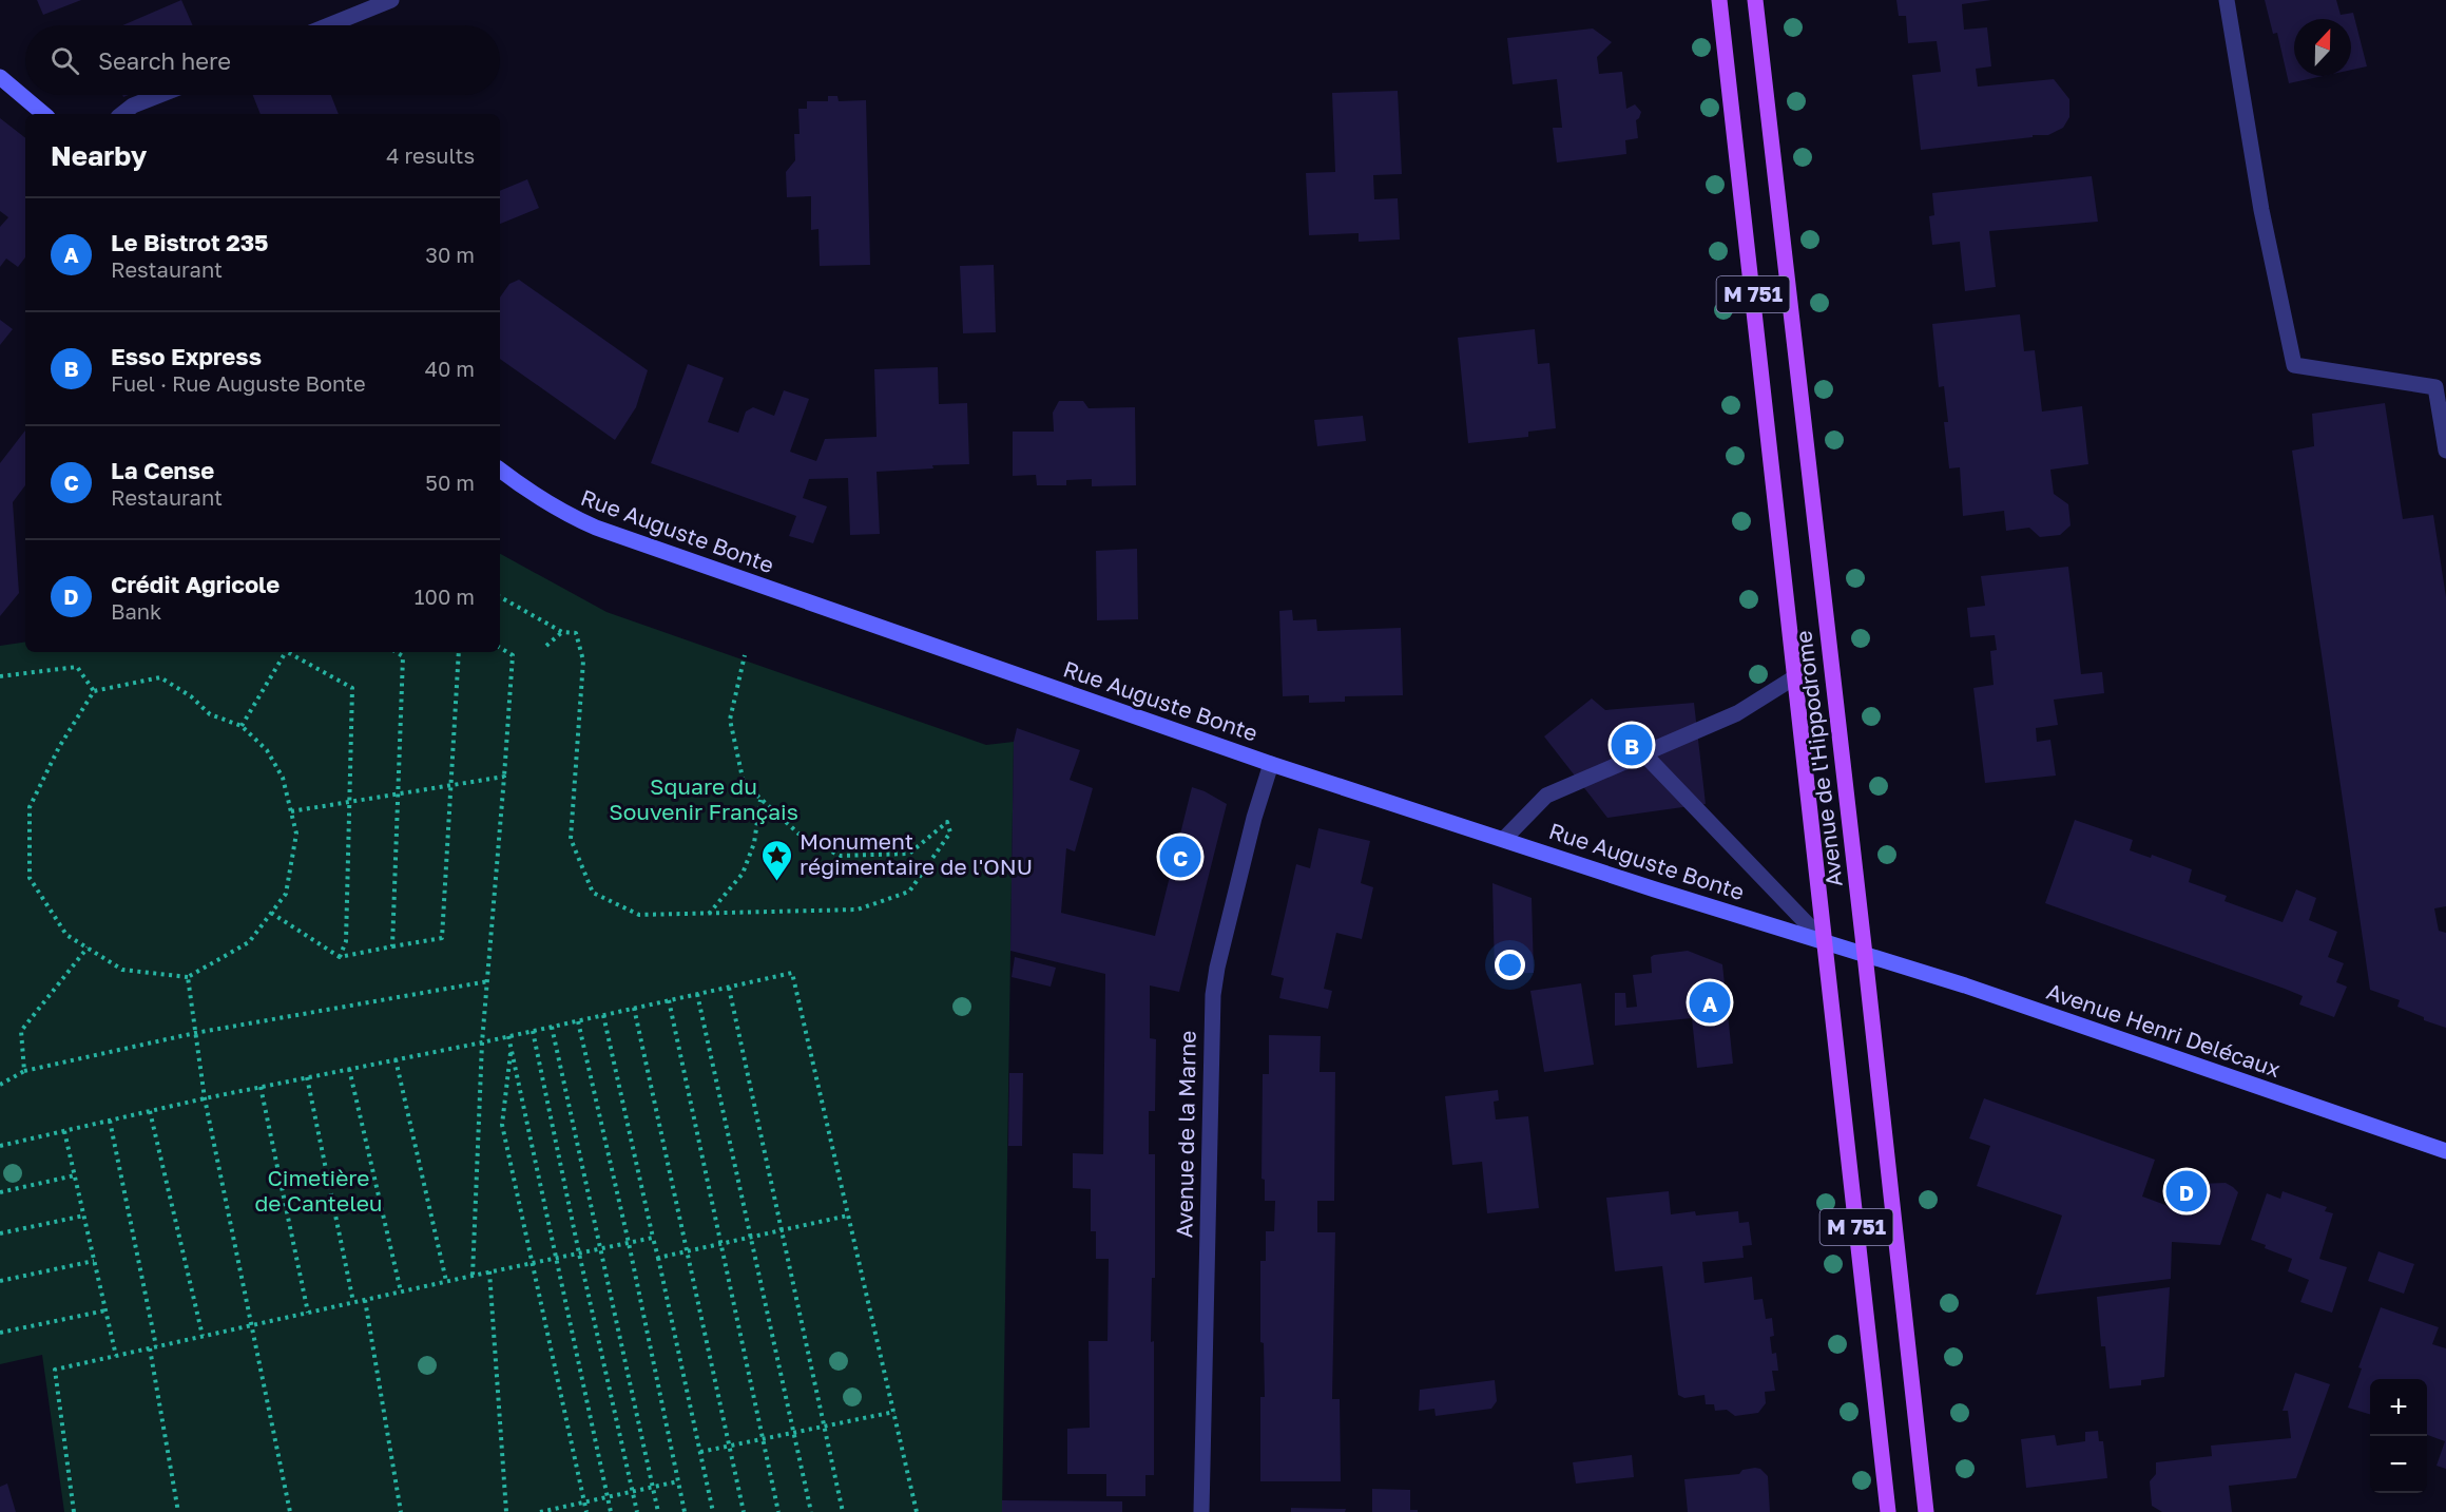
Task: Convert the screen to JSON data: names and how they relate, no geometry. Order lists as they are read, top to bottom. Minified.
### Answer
{"streets":{"main road":["M 751","Avenue de l'Hippodrome"],"street":["Rue Auguste Bonte","Avenue Henri Delécaux","Avenue de la Marne"]},"crossings":[["Rue Auguste Bonte","Avenue de l'Hippodrome"],["Rue Auguste Bonte","Avenue Henri Delécaux"],["Rue Auguste Bonte","Avenue de la Marne"],["Avenue de l'Hippodrome","Avenue Henri Delécaux"]],"parks":["Square du Souvenir Français","Cimetière de Canteleu"],"places":{"place":["Monument régimentaire de l'ONU"]},"north":"top","page":{"search":"Search here","heading":["Nearby","4 results"],"list":[{"mark":"A","name":"Le Bistrot 235","note":"Restaurant","value":"30 m"},{"mark":"B","name":"Esso Express","note":"Fuel · Rue Auguste Bonte","value":"40 m"},{"mark":"C","name":"La Cense","note":"Restaurant","value":"50 m"},{"mark":"D","name":"Crédit Agricole","note":"Bank","value":"100 m"}],"pins":["B","C","A","D"],"map_buttons":["+","−"]}}
